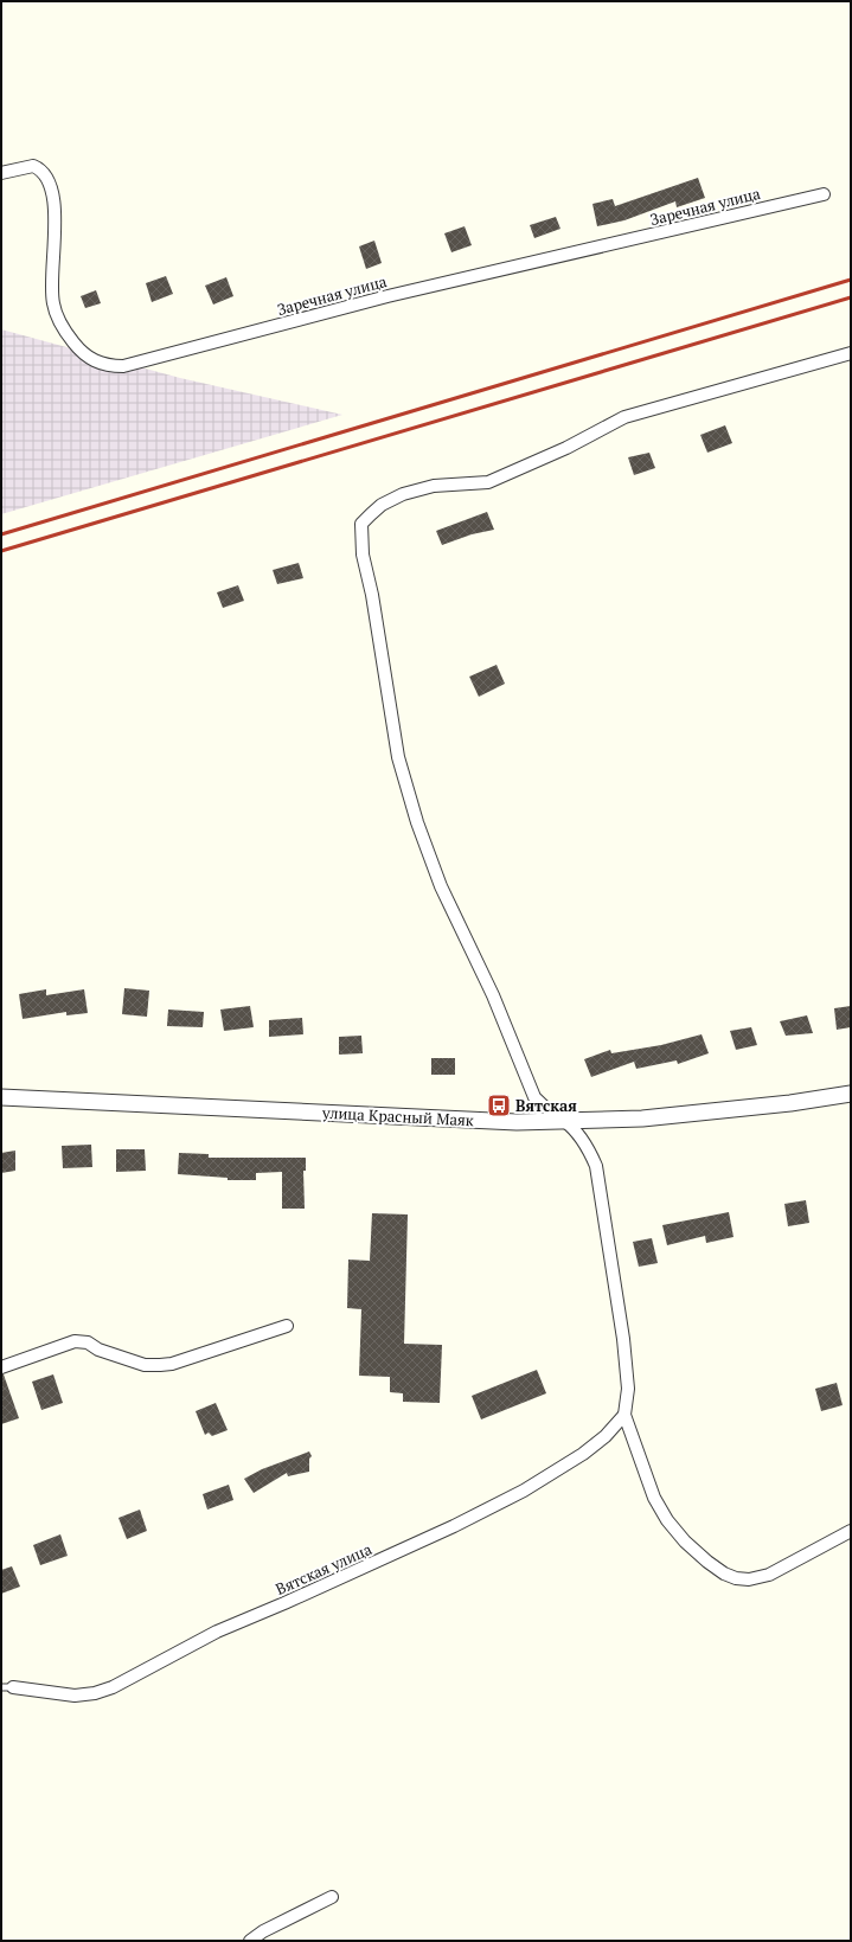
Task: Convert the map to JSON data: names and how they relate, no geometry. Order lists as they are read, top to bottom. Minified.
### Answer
{"streets":{"street":["Заречная улица","улица Красный Маяк","Вятская улица"]},"places":{"bus stop":["Вятская"]}}
